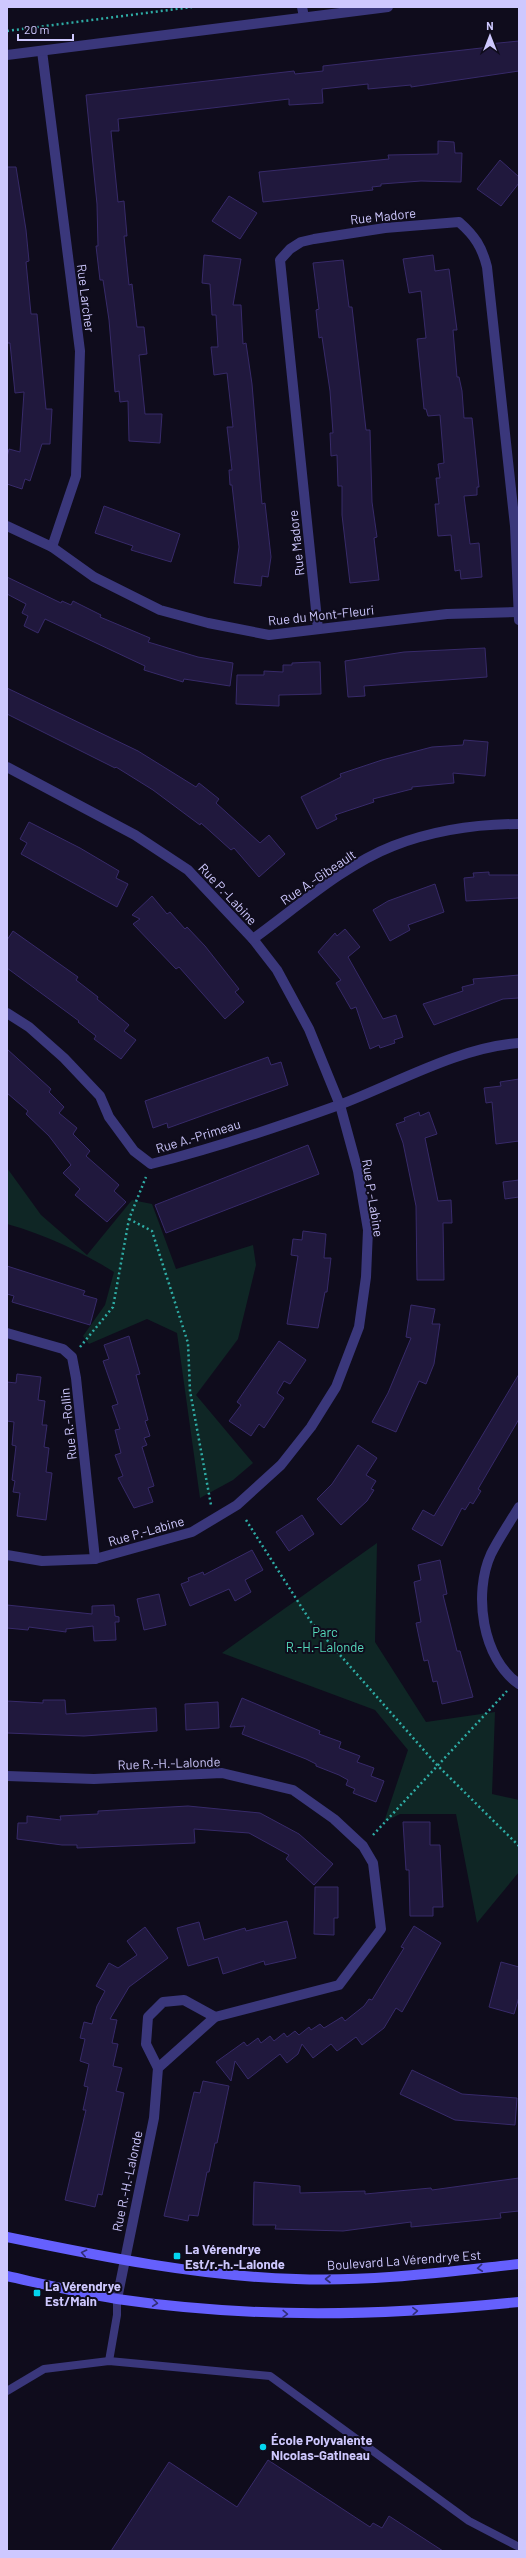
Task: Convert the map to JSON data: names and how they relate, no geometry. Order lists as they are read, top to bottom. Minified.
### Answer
{"streets":{"main road":["Boulevard La Vérendrye Est"],"street":["Rue Madore","Rue Larcher","Rue du Mont-Fleuri","Rue A.-Gibeault","Rue P.-Labine","Rue A.-Primeau","Rue R.-Rollin","Rue R.-H.-Lalonde"]},"crossings":[["Rue Madore","Rue du Mont-Fleuri"],["Rue Larcher","Rue du Mont-Fleuri"],["Rue A.-Gibeault","Rue P.-Labine"],["Rue P.-Labine","Rue A.-Primeau"],["Rue P.-Labine","Rue R.-Rollin"],["Rue R.-H.-Lalonde","Boulevard La Vérendrye Est"]],"parks":["Parc R.-H.-Lalonde"],"places":{"transit":["La Vérendrye Est/r.-h.-Lalonde","La Vérendrye Est/Main"],"other":["École Polyvalente Nicolas-Gatineau"]},"scale_bar":"20 m","north":"top"}
